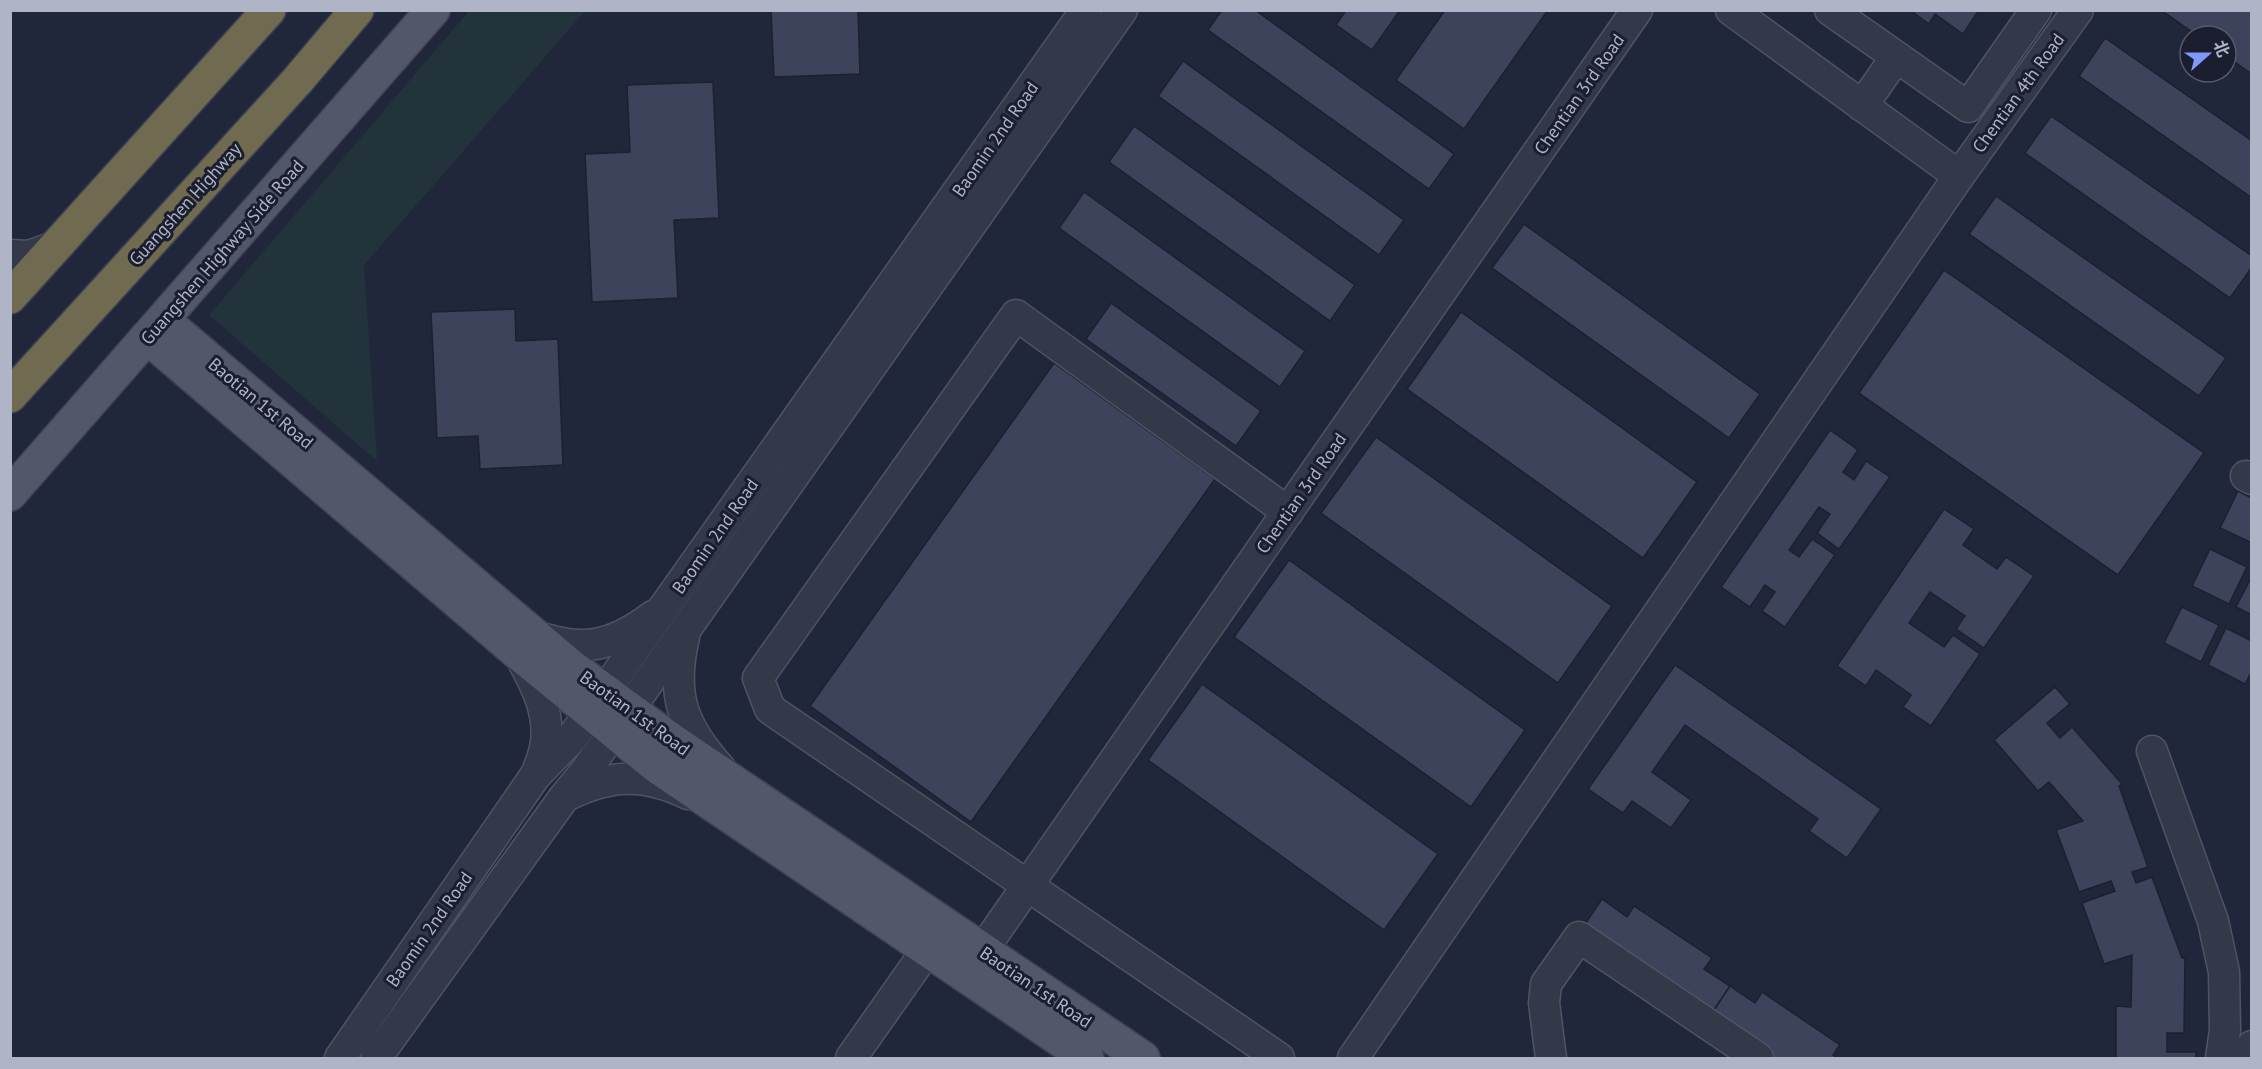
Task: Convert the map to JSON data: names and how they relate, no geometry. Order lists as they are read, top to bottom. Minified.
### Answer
{"streets":{"highway":["Guangshen Highway"],"main road":["Guangshen Highway Side Road","Baotian 1st Road"],"street":["Chentian 4th Road","Chentian 3rd Road","Baomin 2nd Road"]},"crossings":[["Chentian 3rd Road","Baotian 1st Road"],["Baomin 2nd Road","Baotian 1st Road"],["Guangshen Highway Side Road","Baotian 1st Road"]],"north":"right"}
